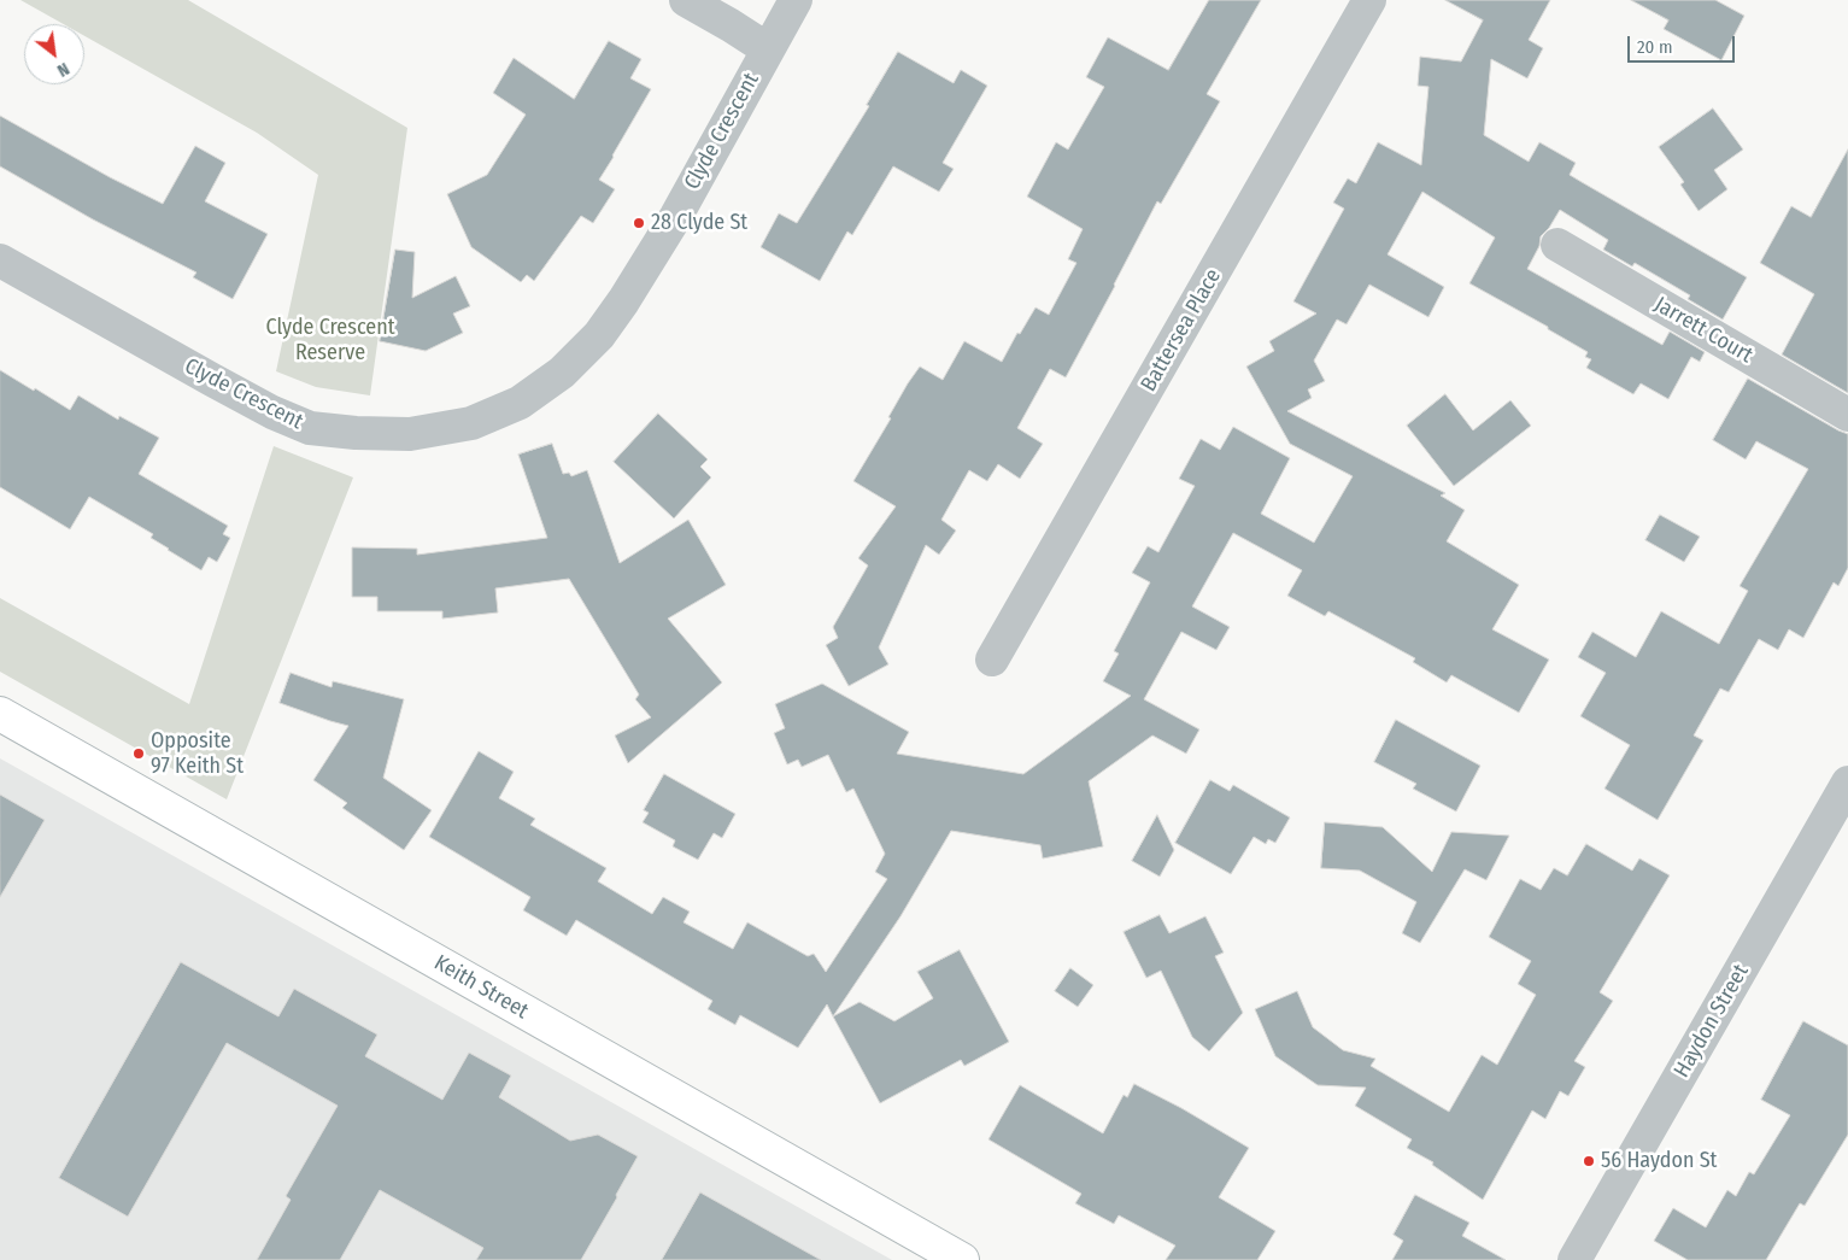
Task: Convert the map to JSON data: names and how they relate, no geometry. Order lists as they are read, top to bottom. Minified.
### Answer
{"streets":{"street":["Clyde Crescent","Battersea Place","Jarrett Court","Keith Street","Haydon Street"]},"parks":["Clyde Crescent Reserve"],"places":["28 Clyde St","Opposite 97 Keith St","56 Haydon St"],"scale_bar":"20 m","north":"bottom right"}
